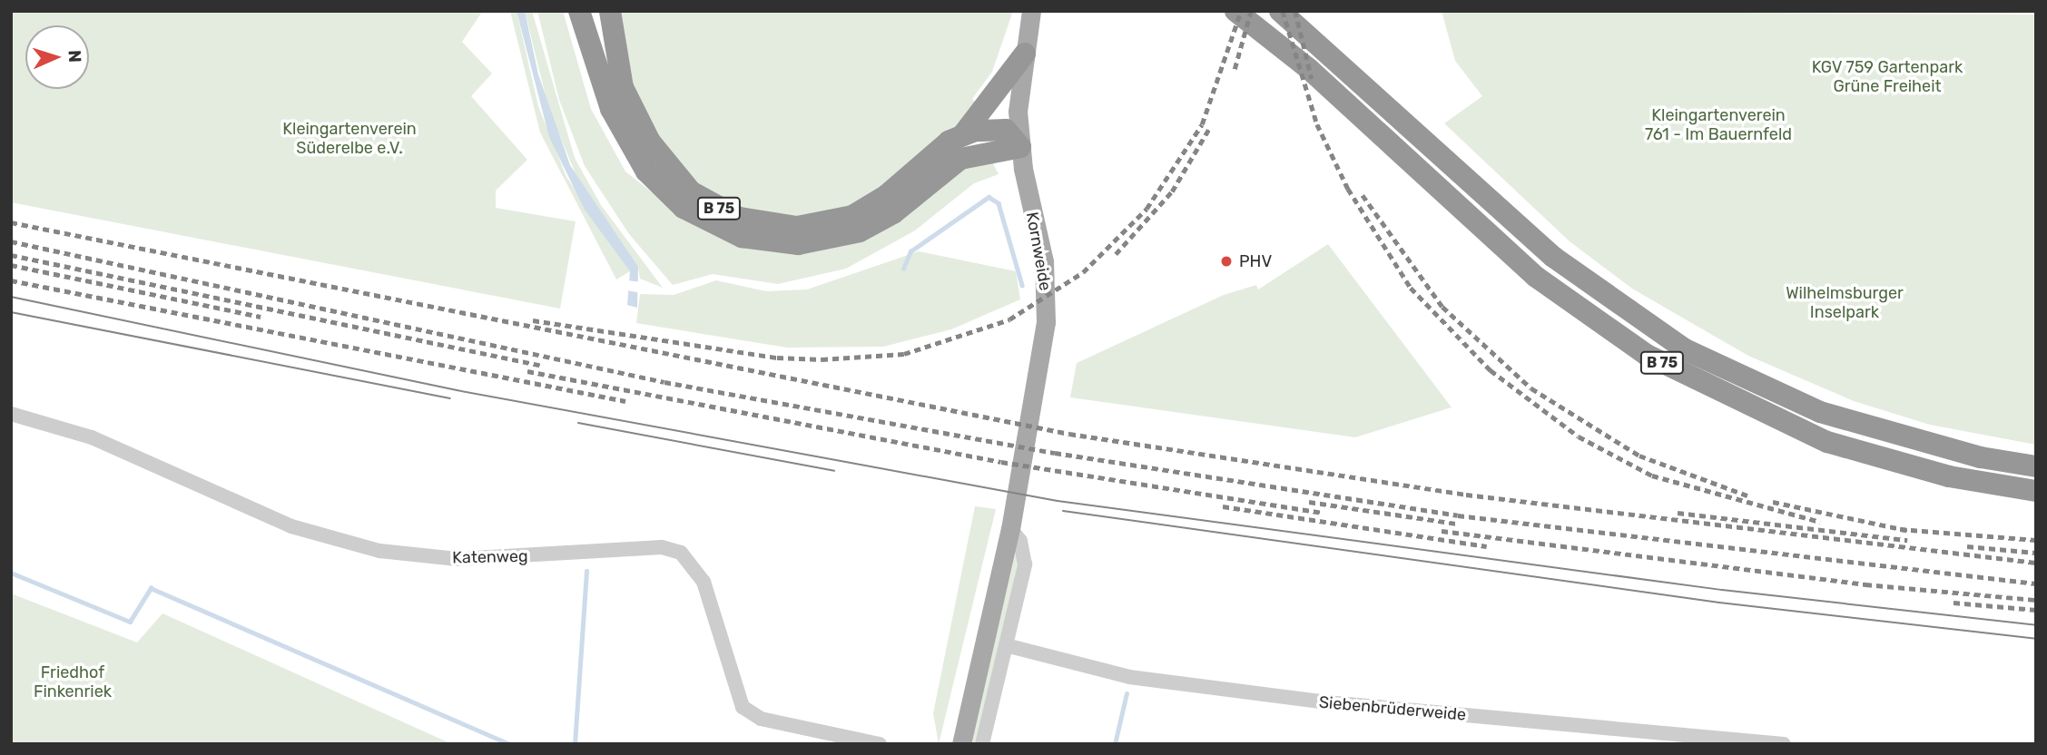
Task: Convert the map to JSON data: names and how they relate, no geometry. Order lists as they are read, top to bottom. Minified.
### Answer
{"streets":{"highway":["B 75"],"main road":["Kornweide"],"street":["Katenweg","Siebenbrüderweide"]},"crossings":[["B 75","Kornweide"]],"parks":["KGV 759 Gartenpark Grüne Freiheit","Kleingartenverein 761 - Im Bauernfeld","Kleingartenverein Süderelbe e.V.","Wilhelmsburger Inselpark","Friedhof Finkenriek"],"places":["PHV"],"north":"right"}
